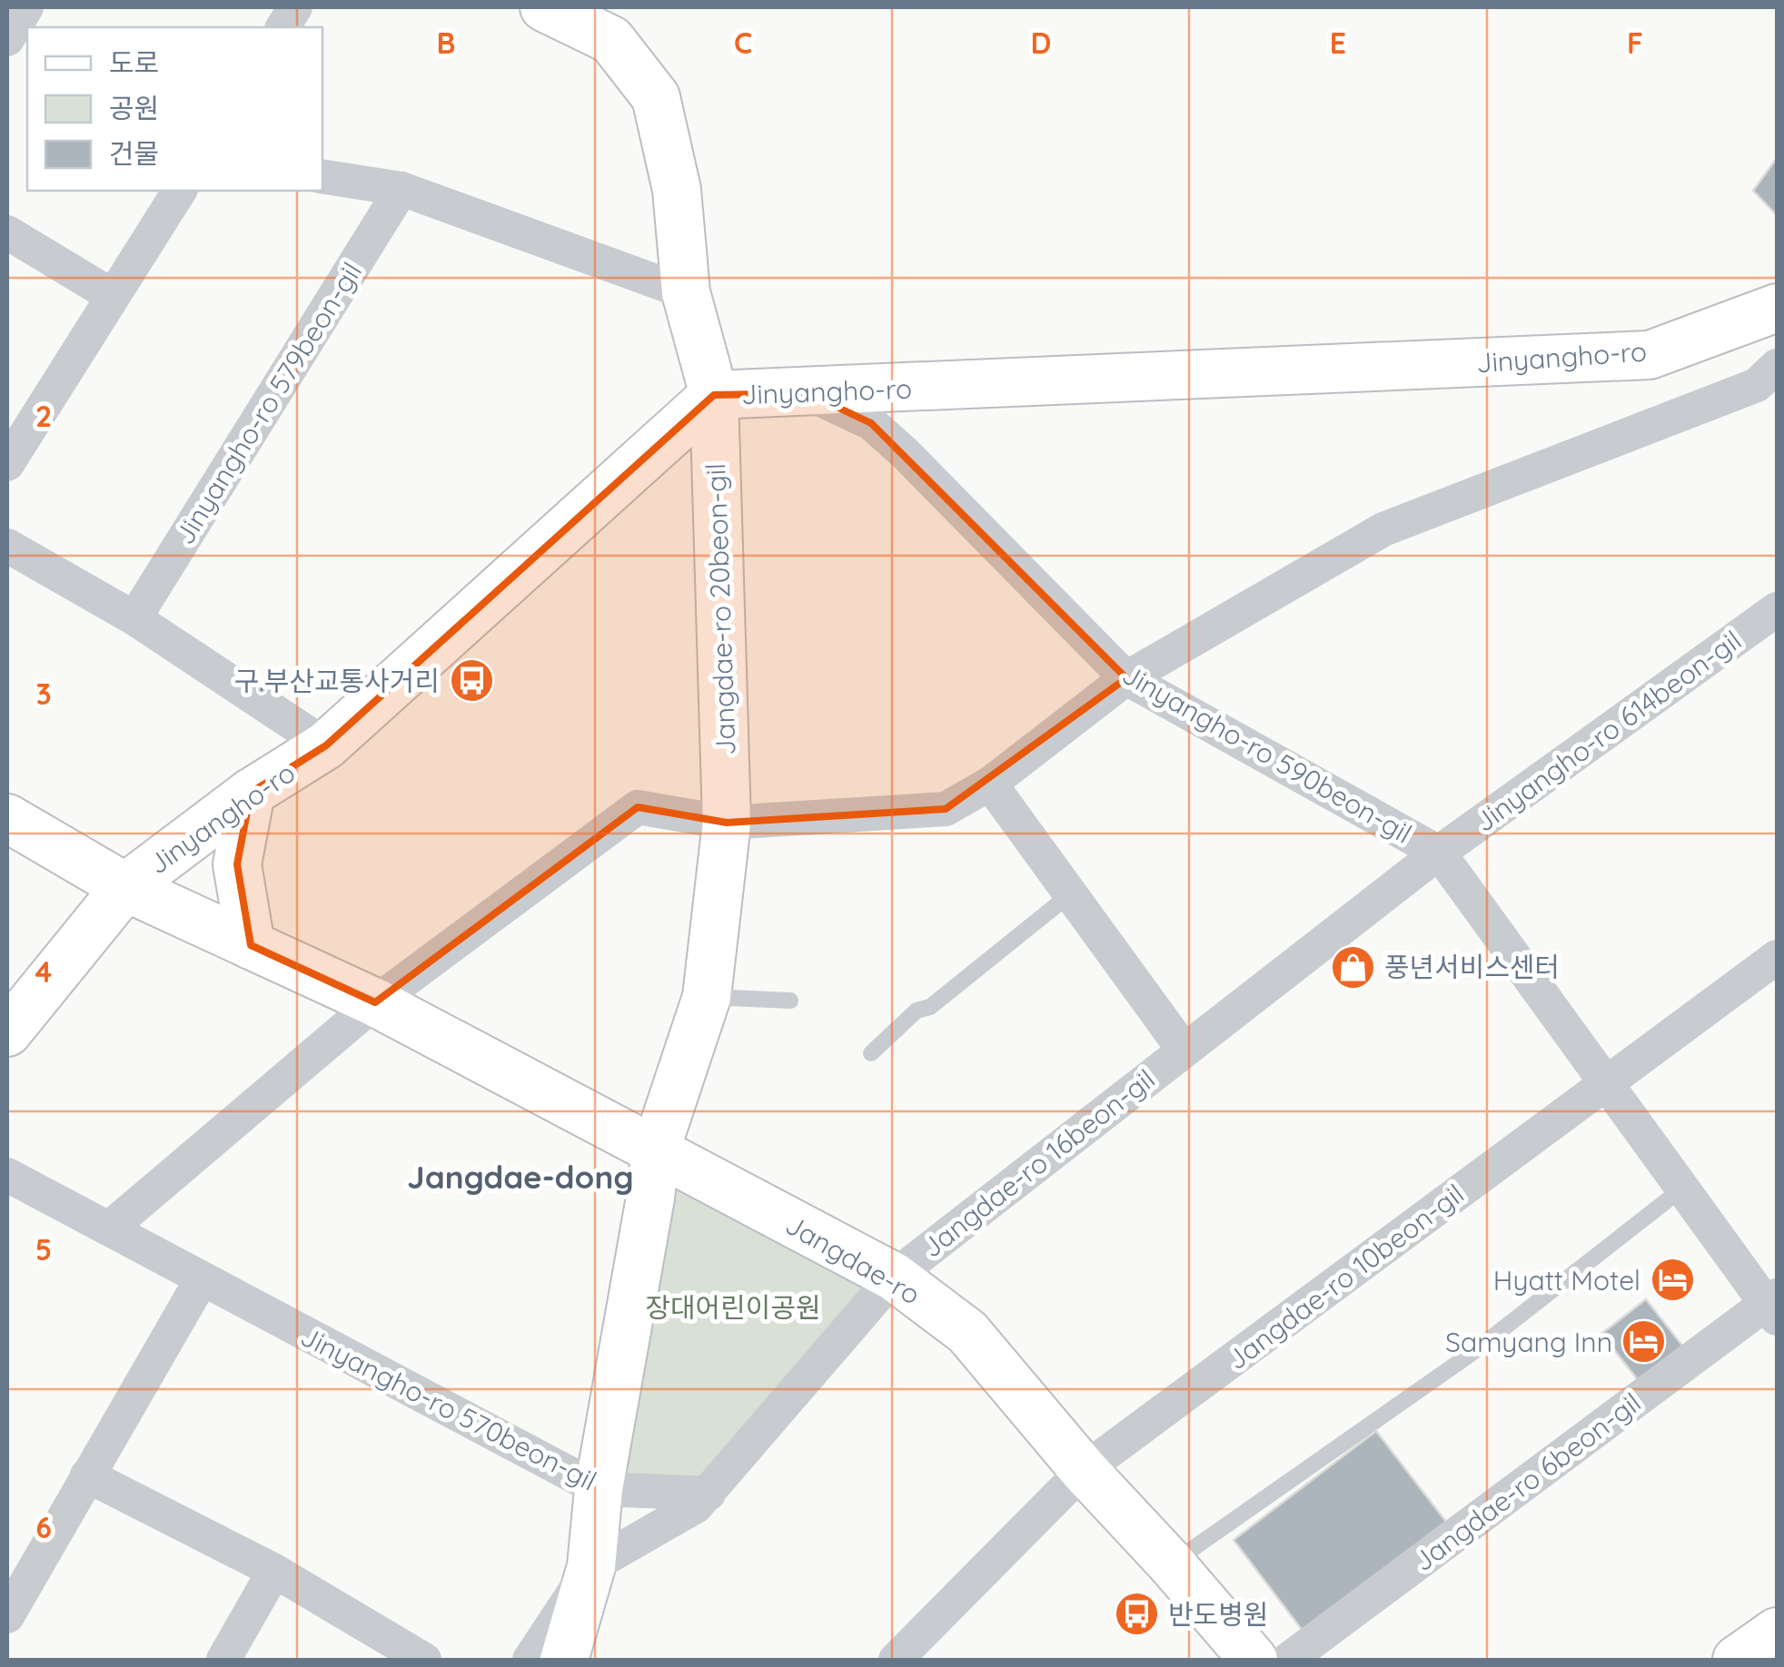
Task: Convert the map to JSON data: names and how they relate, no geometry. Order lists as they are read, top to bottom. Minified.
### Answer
{"streets":{"street":["Jinyangho-ro","Jinyangho-ro 579beon-gil","Jangdae-ro 20beon-gil","Jinyangho-ro 614beon-gil","Jinyangho-ro 590beon-gil","Jangdae-ro 16beon-gil","Jangdae-ro","Jangdae-ro 10beon-gil","Jinyangho-ro 570beon-gil","Jangdae-ro 6beon-gil"]},"crossings":[["Jinyangho-ro","Jangdae-ro 20beon-gil"],["Jinyangho-ro","Jinyangho-ro 590beon-gil"],["Jinyangho-ro","Jangdae-ro"],["Jangdae-ro 20beon-gil","Jangdae-ro"],["Jinyangho-ro 614beon-gil","Jinyangho-ro 590beon-gil"],["Jinyangho-ro 614beon-gil","Jangdae-ro 16beon-gil"],["Jinyangho-ro 590beon-gil","Jangdae-ro 16beon-gil"],["Jinyangho-ro 590beon-gil","Jangdae-ro 10beon-gil"],["Jinyangho-ro 590beon-gil","Jangdae-ro 6beon-gil"],["Jangdae-ro 16beon-gil","Jangdae-ro"],["Jangdae-ro 16beon-gil","Jinyangho-ro 570beon-gil"],["Jangdae-ro","Jangdae-ro 10beon-gil"]],"districts":["Jangdae-dong"],"parks":["장대어린이공원"],"places":{"bus stop":["구.부산교통사거리","반도병원"],"shop":["풍년서비스센터"],"hotel":["Hyatt Motel","Samyang Inn"]},"legend":["도로","공원","건물"],"grid":{"columns":["B","C","D","E","F"],"rows":["2","3","4","5","6"]}}
